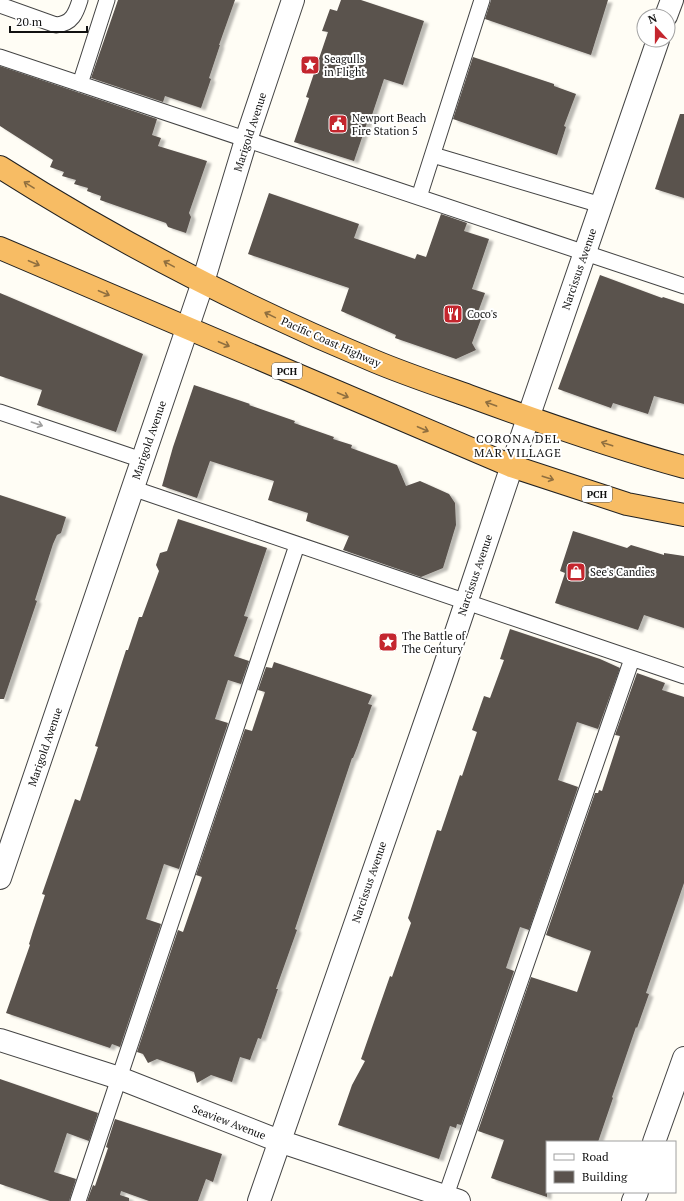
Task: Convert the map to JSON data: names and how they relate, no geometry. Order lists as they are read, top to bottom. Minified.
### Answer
{"streets":{"highway":["Pacific Coast Highway","PCH"],"street":["Marigold Avenue","Narcissus Avenue","Seaview Avenue"]},"crossings":[["Marigold Avenue","Pacific Coast Highway"],["Marigold Avenue","PCH"],["Narcissus Avenue","Pacific Coast Highway"],["Narcissus Avenue","PCH"],["Narcissus Avenue","Seaview Avenue"]],"districts":["CORONA DEL MAR VILLAGE"],"places":{"place":["Seagulls in Flight","The Battle of The Century"],"public building":["Newport Beach Fire Station 5"],"restaurant":["Coco's"],"shop":["See's Candies"]},"legend":["Road","Building"],"scale_bar":"20 m","north":"top"}
